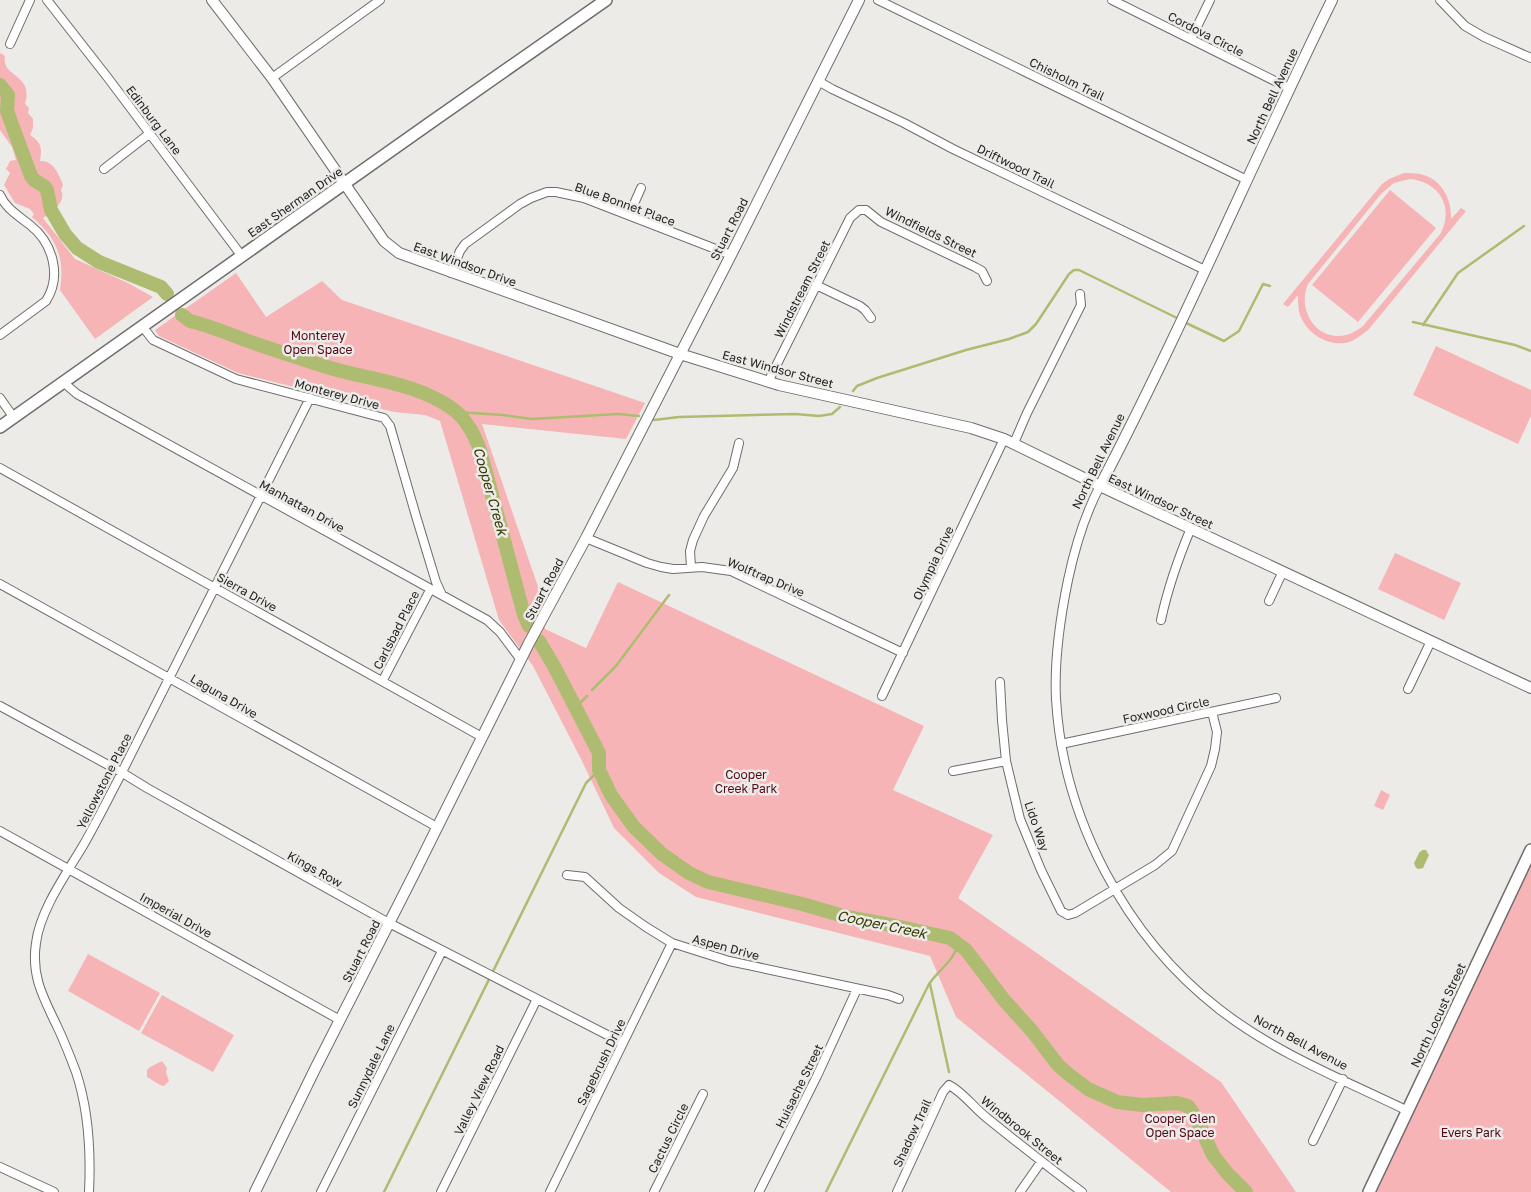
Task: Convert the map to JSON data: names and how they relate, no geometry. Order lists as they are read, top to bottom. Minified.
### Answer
{"streets":{"main road":["East Sherman Drive","North Locust Street"],"street":["Cordova Circle","Chisholm Trail","North Bell Avenue","Edinburg Lane","Driftwood Trail","Blue Bonnet Place","Stuart Road","Windfields Street","East Windsor Drive","Windstream Street","East Windsor Street","Monterey Drive","Manhattan Drive","Olympia Drive","Wolftrap Drive","Sierra Drive","Carlsbad Place","Laguna Drive","Foxwood Circle","Yellowstone Place","Lido Way","Kings Row","Imperial Drive","Aspen Drive","Sagebrush Drive","Sunnydale Lane","Huisache Street","Valley View Road","Windbrook Street","Shadow Trail","Cactus Circle"]},"crossings":[["Cordova Circle","North Bell Avenue"],["Chisholm Trail","North Bell Avenue"],["North Bell Avenue","Driftwood Trail"],["North Bell Avenue","East Windsor Street"],["North Bell Avenue","Foxwood Circle"],["North Bell Avenue","Lido Way"],["North Bell Avenue","North Locust Street"],["Edinburg Lane","East Sherman Drive"],["Driftwood Trail","Stuart Road"],["East Sherman Drive","East Windsor Drive"],["East Sherman Drive","Monterey Drive"],["East Sherman Drive","Manhattan Drive"],["Blue Bonnet Place","Stuart Road"],["Blue Bonnet Place","East Windsor Drive"],["Stuart Road","East Windsor Drive"],["Stuart Road","East Windsor Street"],["Stuart Road","Manhattan Drive"],["Stuart Road","Wolftrap Drive"],["Stuart Road","Sierra Drive"],["Stuart Road","Laguna Drive"],["Stuart Road","Kings Row"],["Stuart Road","Imperial Drive"],["Windfields Street","Windstream Street"],["East Windsor Drive","East Windsor Street"],["Windstream Street","East Windsor Street"],["East Windsor Street","Olympia Drive"],["Monterey Drive","Manhattan Drive"],["Monterey Drive","Yellowstone Place"],["Manhattan Drive","Carlsbad Place"],["Manhattan Drive","Yellowstone Place"],["Olympia Drive","Wolftrap Drive"],["Sierra Drive","Carlsbad Place"],["Sierra Drive","Yellowstone Place"],["Laguna Drive","Yellowstone Place"],["Yellowstone Place","Kings Row"],["Yellowstone Place","Imperial Drive"],["Kings Row","Sagebrush Drive"],["Kings Row","Sunnydale Lane"],["Kings Row","Valley View Road"],["Aspen Drive","Sagebrush Drive"],["Aspen Drive","Huisache Street"],["Windbrook Street","Shadow Trail"]],"water":["Cooper Creek"],"parks":["Monterey Open Space","Cooper Creek Park","Cooper Glen Open Space","Evers Park"]}
